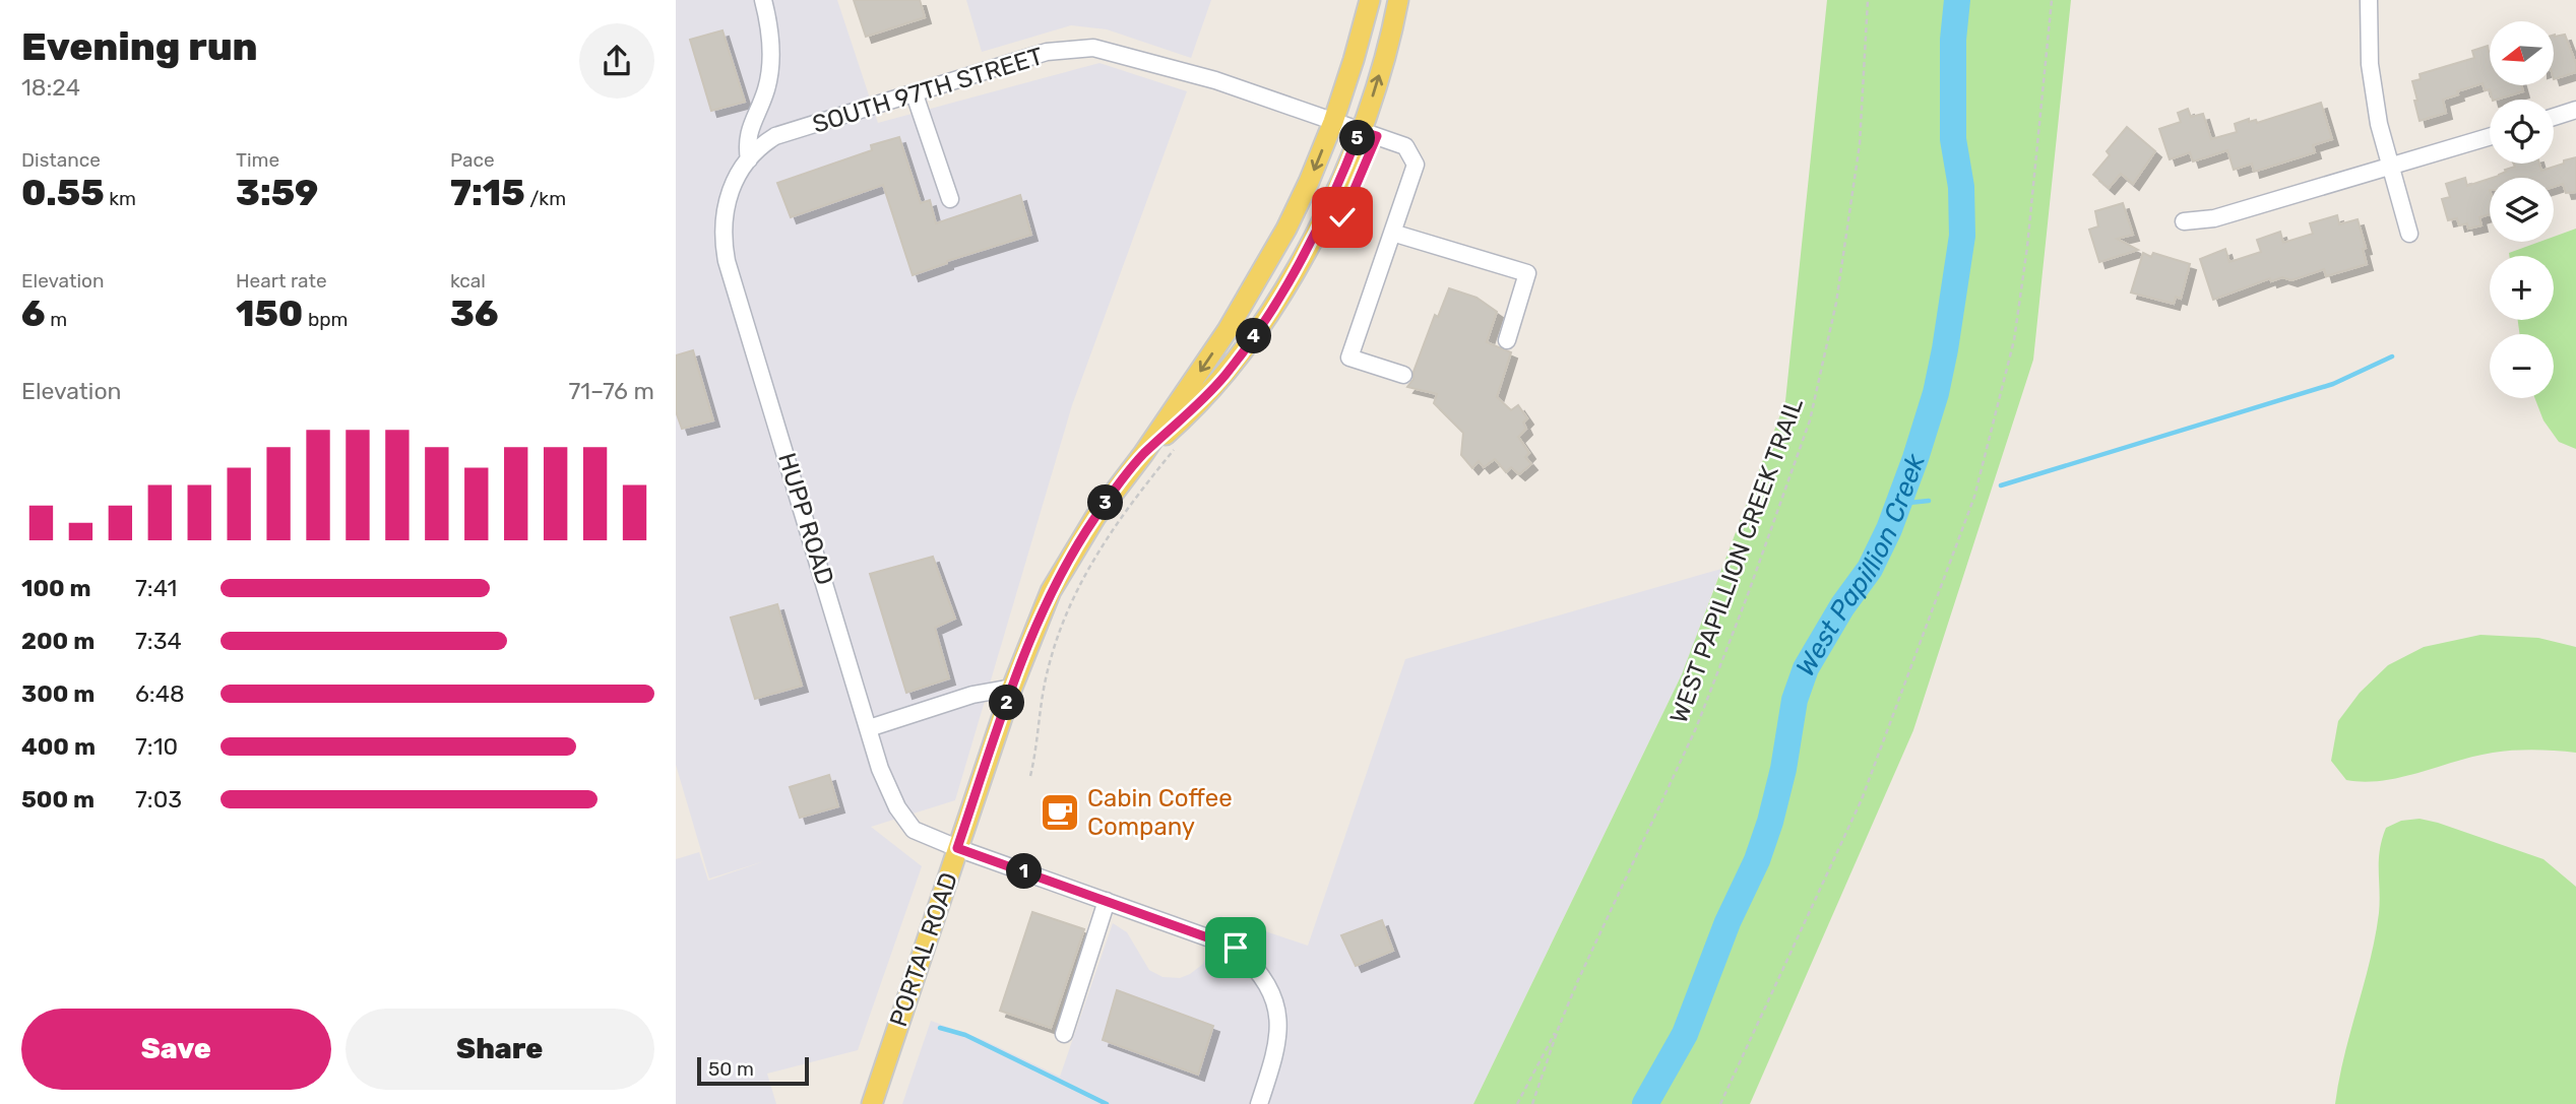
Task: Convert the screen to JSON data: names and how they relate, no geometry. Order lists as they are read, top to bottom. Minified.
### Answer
{"streets":{"main road":["PORTAL ROAD"],"street":["SOUTH 97TH STREET","HUPP ROAD"],"path":["WEST PAPILLION CREEK TRAIL"]},"crossings":[["SOUTH 97TH STREET","HUPP ROAD"],["SOUTH 97TH STREET","PORTAL ROAD"],["HUPP ROAD","PORTAL ROAD"]],"water":["West Papillion Creek"],"places":{"cafe":["Cabin Coffee Company"]},"scale_bar":"50 m","north":"left","page":{"heading":["Evening run","18:24"],"map_buttons":["+","−"],"pins":["5","4","3","2","1"],"stats":[["Distance","0.55 km"],["Time","3:59"],["Pace","7:15 /km"],["Elevation","6 m"],["Heart rate","150 bpm"],["kcal","36"]],"chart":["Elevation","71–76 m"],"list":[{"name":"100 m","note":"7:41"},{"name":"200 m","note":"7:34"},{"name":"300 m","note":"6:48"},{"name":"400 m","note":"7:10"},{"name":"500 m","note":"7:03"}],"buttons":["Save","Share"],"scale":"50 m"}}
